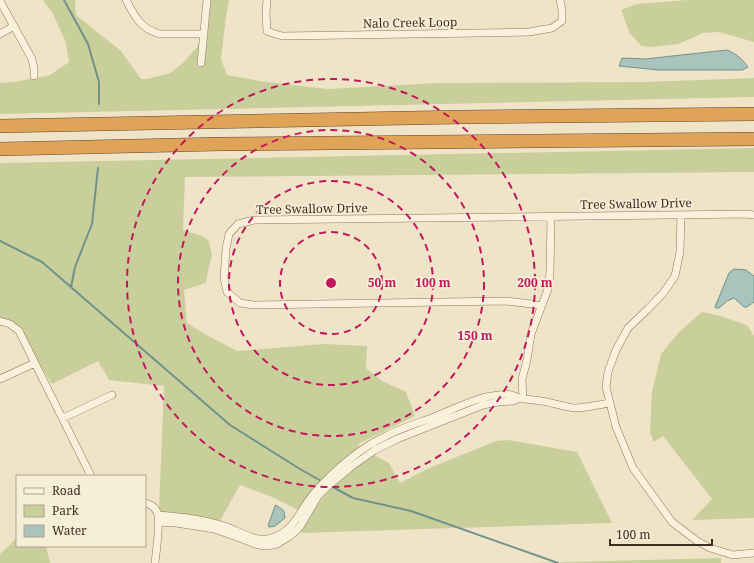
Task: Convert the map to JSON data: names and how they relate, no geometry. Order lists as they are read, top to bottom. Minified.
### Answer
{"streets":{"street":["Nalo Creek Loop","Tree Swallow Drive"]},"legend":["Road","Park","Water"],"scale_bar":"100 m","rings":["50 m","100 m","200 m","150 m"]}
